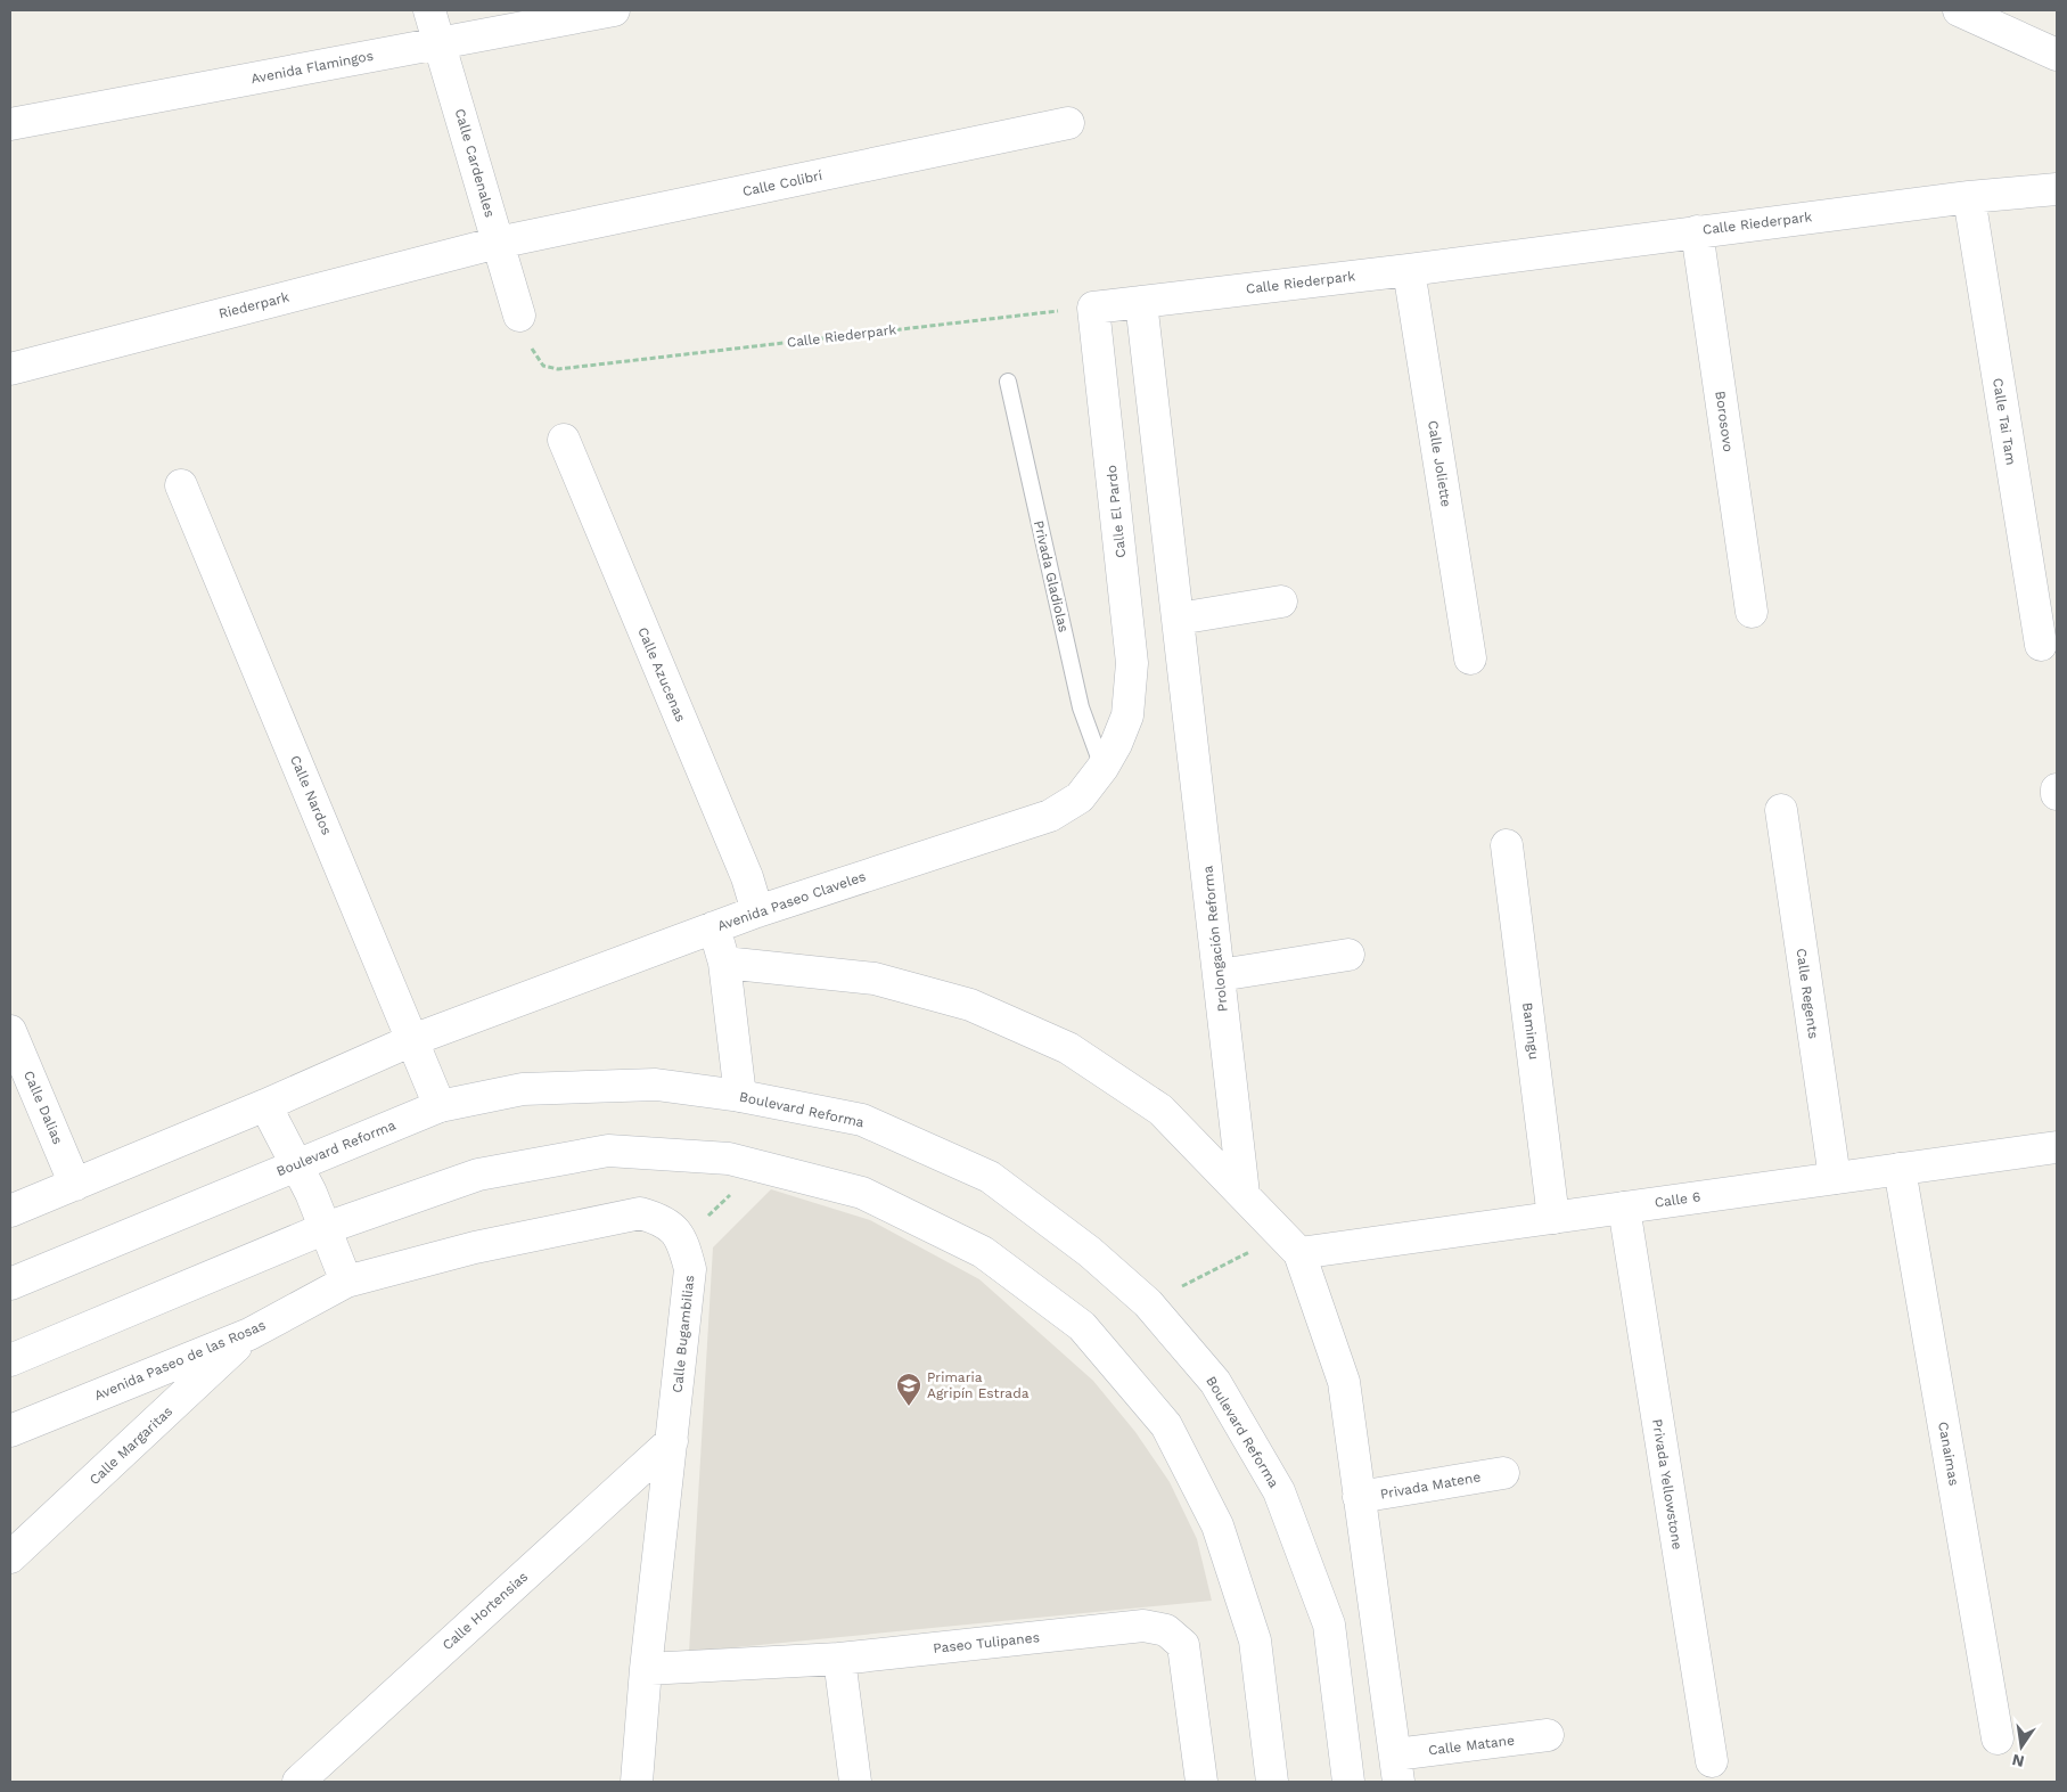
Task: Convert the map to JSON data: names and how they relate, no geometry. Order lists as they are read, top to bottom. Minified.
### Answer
{"streets":{"street":["Avenida Flamingos","Calle Cardenales","Calle Colibrí","Calle Riederpark","Riederpark","Borosovo","Calle Tai Tam","Calle Joliette","Calle El Pardo","Calle Azucenas","Calle Nardos","Avenida Paseo Claveles","Prolongación Reforma","Calle Regents","Bamingu","Calle Dalias","Boulevard Reforma","Calle 6","Calle Bugambilias","Avenida Paseo de las Rosas","Calle Margaritas","Canaimas","Privada Yellowstone","Privada Matene","Calle Hortensias","Paseo Tulipanes","Calle Matane"],"lane":["Privada Gladiolas"]},"crossings":[["Avenida Flamingos","Calle Cardenales"],["Calle Cardenales","Calle Colibrí"],["Calle Cardenales","Riederpark"],["Calle Colibrí","Riederpark"],["Calle Riederpark","Borosovo"],["Calle Riederpark","Calle Tai Tam"],["Calle Riederpark","Calle Joliette"],["Calle Riederpark","Calle El Pardo"],["Calle El Pardo","Avenida Paseo Claveles"],["Privada Gladiolas","Avenida Paseo Claveles"],["Calle Azucenas","Avenida Paseo Claveles"],["Calle Nardos","Avenida Paseo Claveles"],["Calle Nardos","Boulevard Reforma"],["Avenida Paseo Claveles","Calle Dalias"],["Calle Regents","Calle 6"],["Bamingu","Calle 6"],["Calle 6","Canaimas"],["Calle 6","Privada Yellowstone"],["Calle Bugambilias","Calle Hortensias"],["Calle Bugambilias","Paseo Tulipanes"],["Avenida Paseo de las Rosas","Calle Margaritas"]],"places":{"school or university":["Primaria Agripín Estrada"]},"north":"bottom"}
